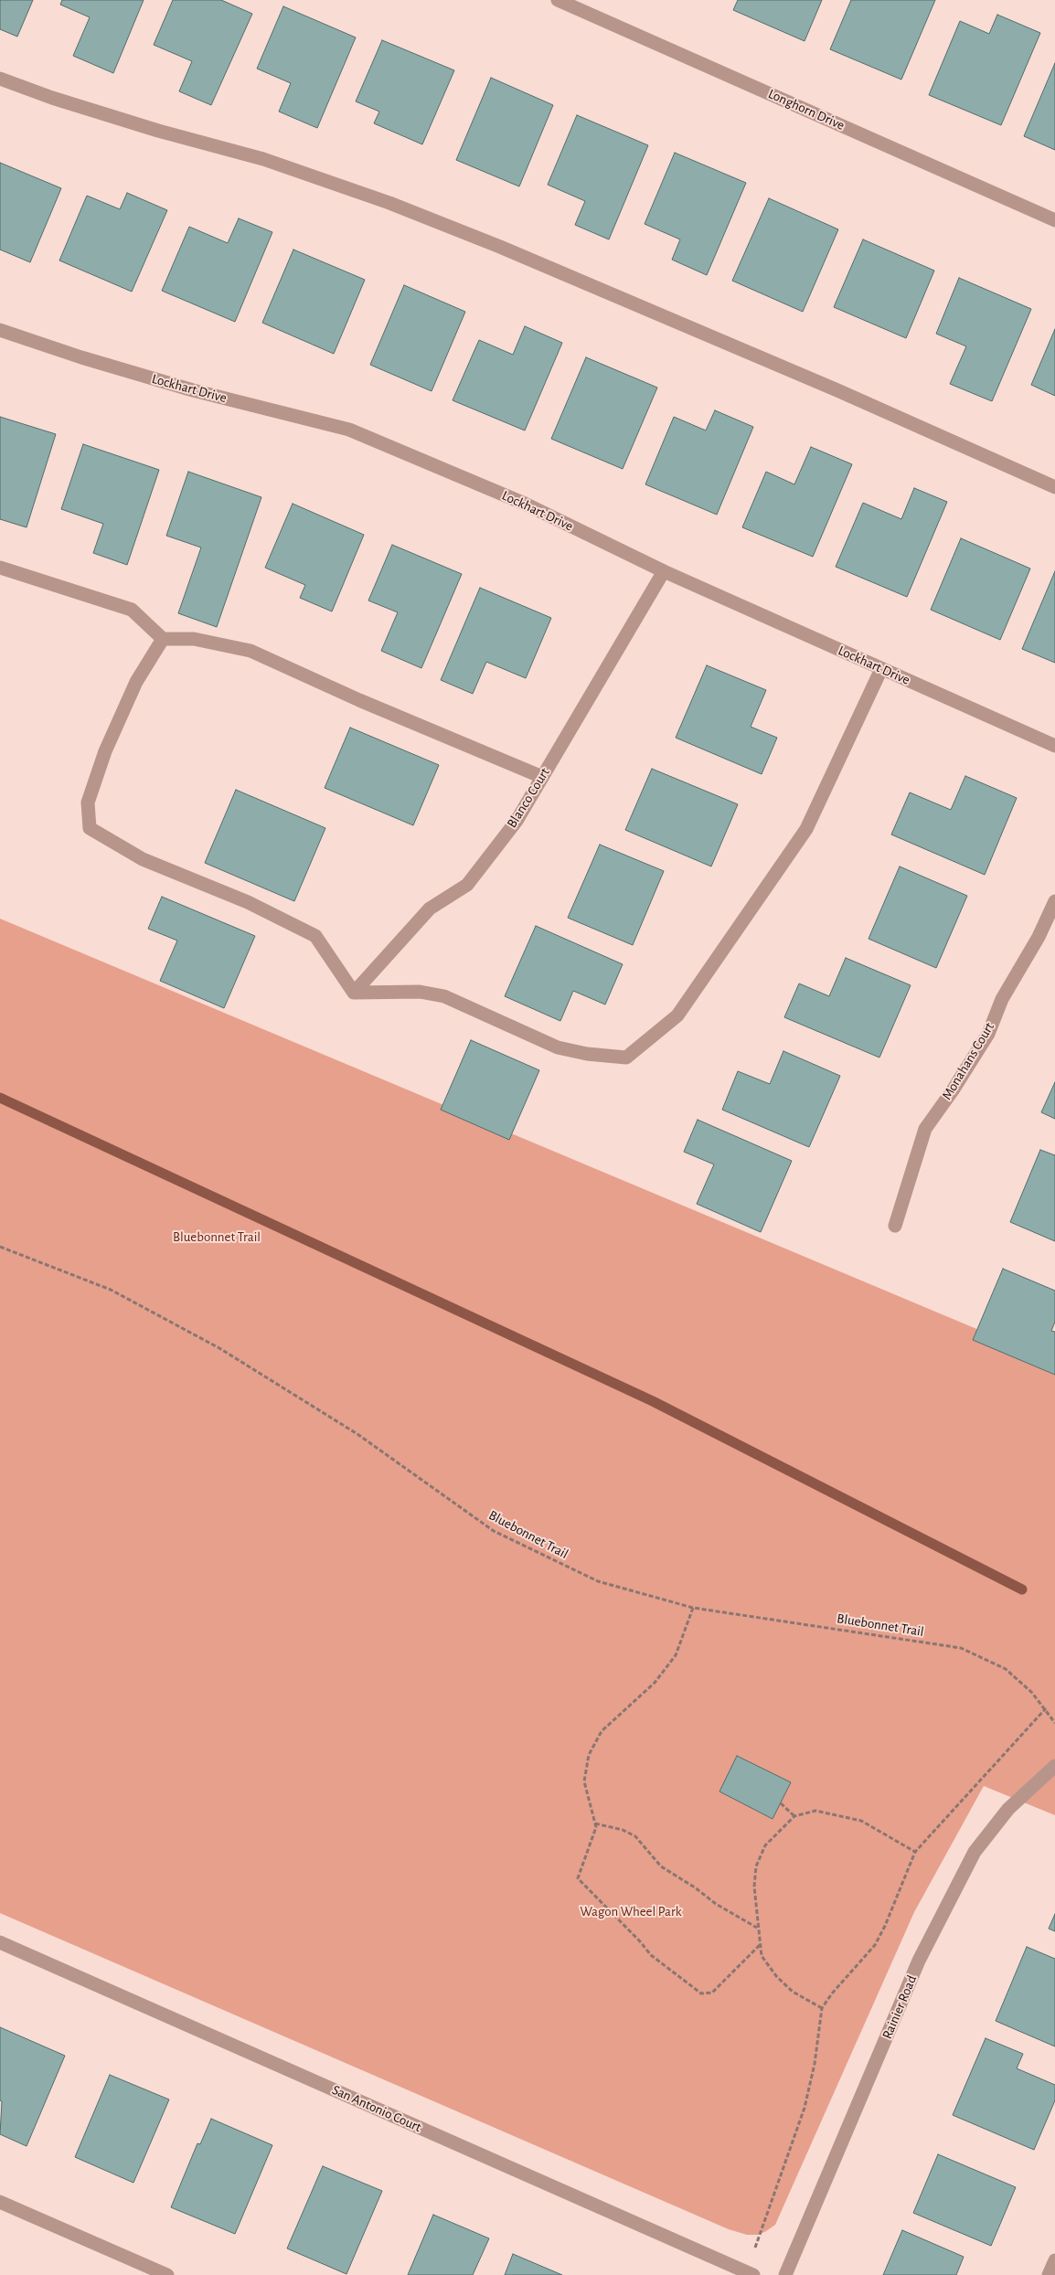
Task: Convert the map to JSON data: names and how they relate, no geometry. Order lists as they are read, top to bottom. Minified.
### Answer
{"streets":{"street":["Longhorn Drive","Lockhart Drive","Blanco Court","Monahans Court","Rainier Road","San Antonio Court"],"path":["Bluebonnet Trail"]},"crossings":[["Lockhart Drive","Blanco Court"]],"parks":["Bluebonnet Trail","Wagon Wheel Park"]}
